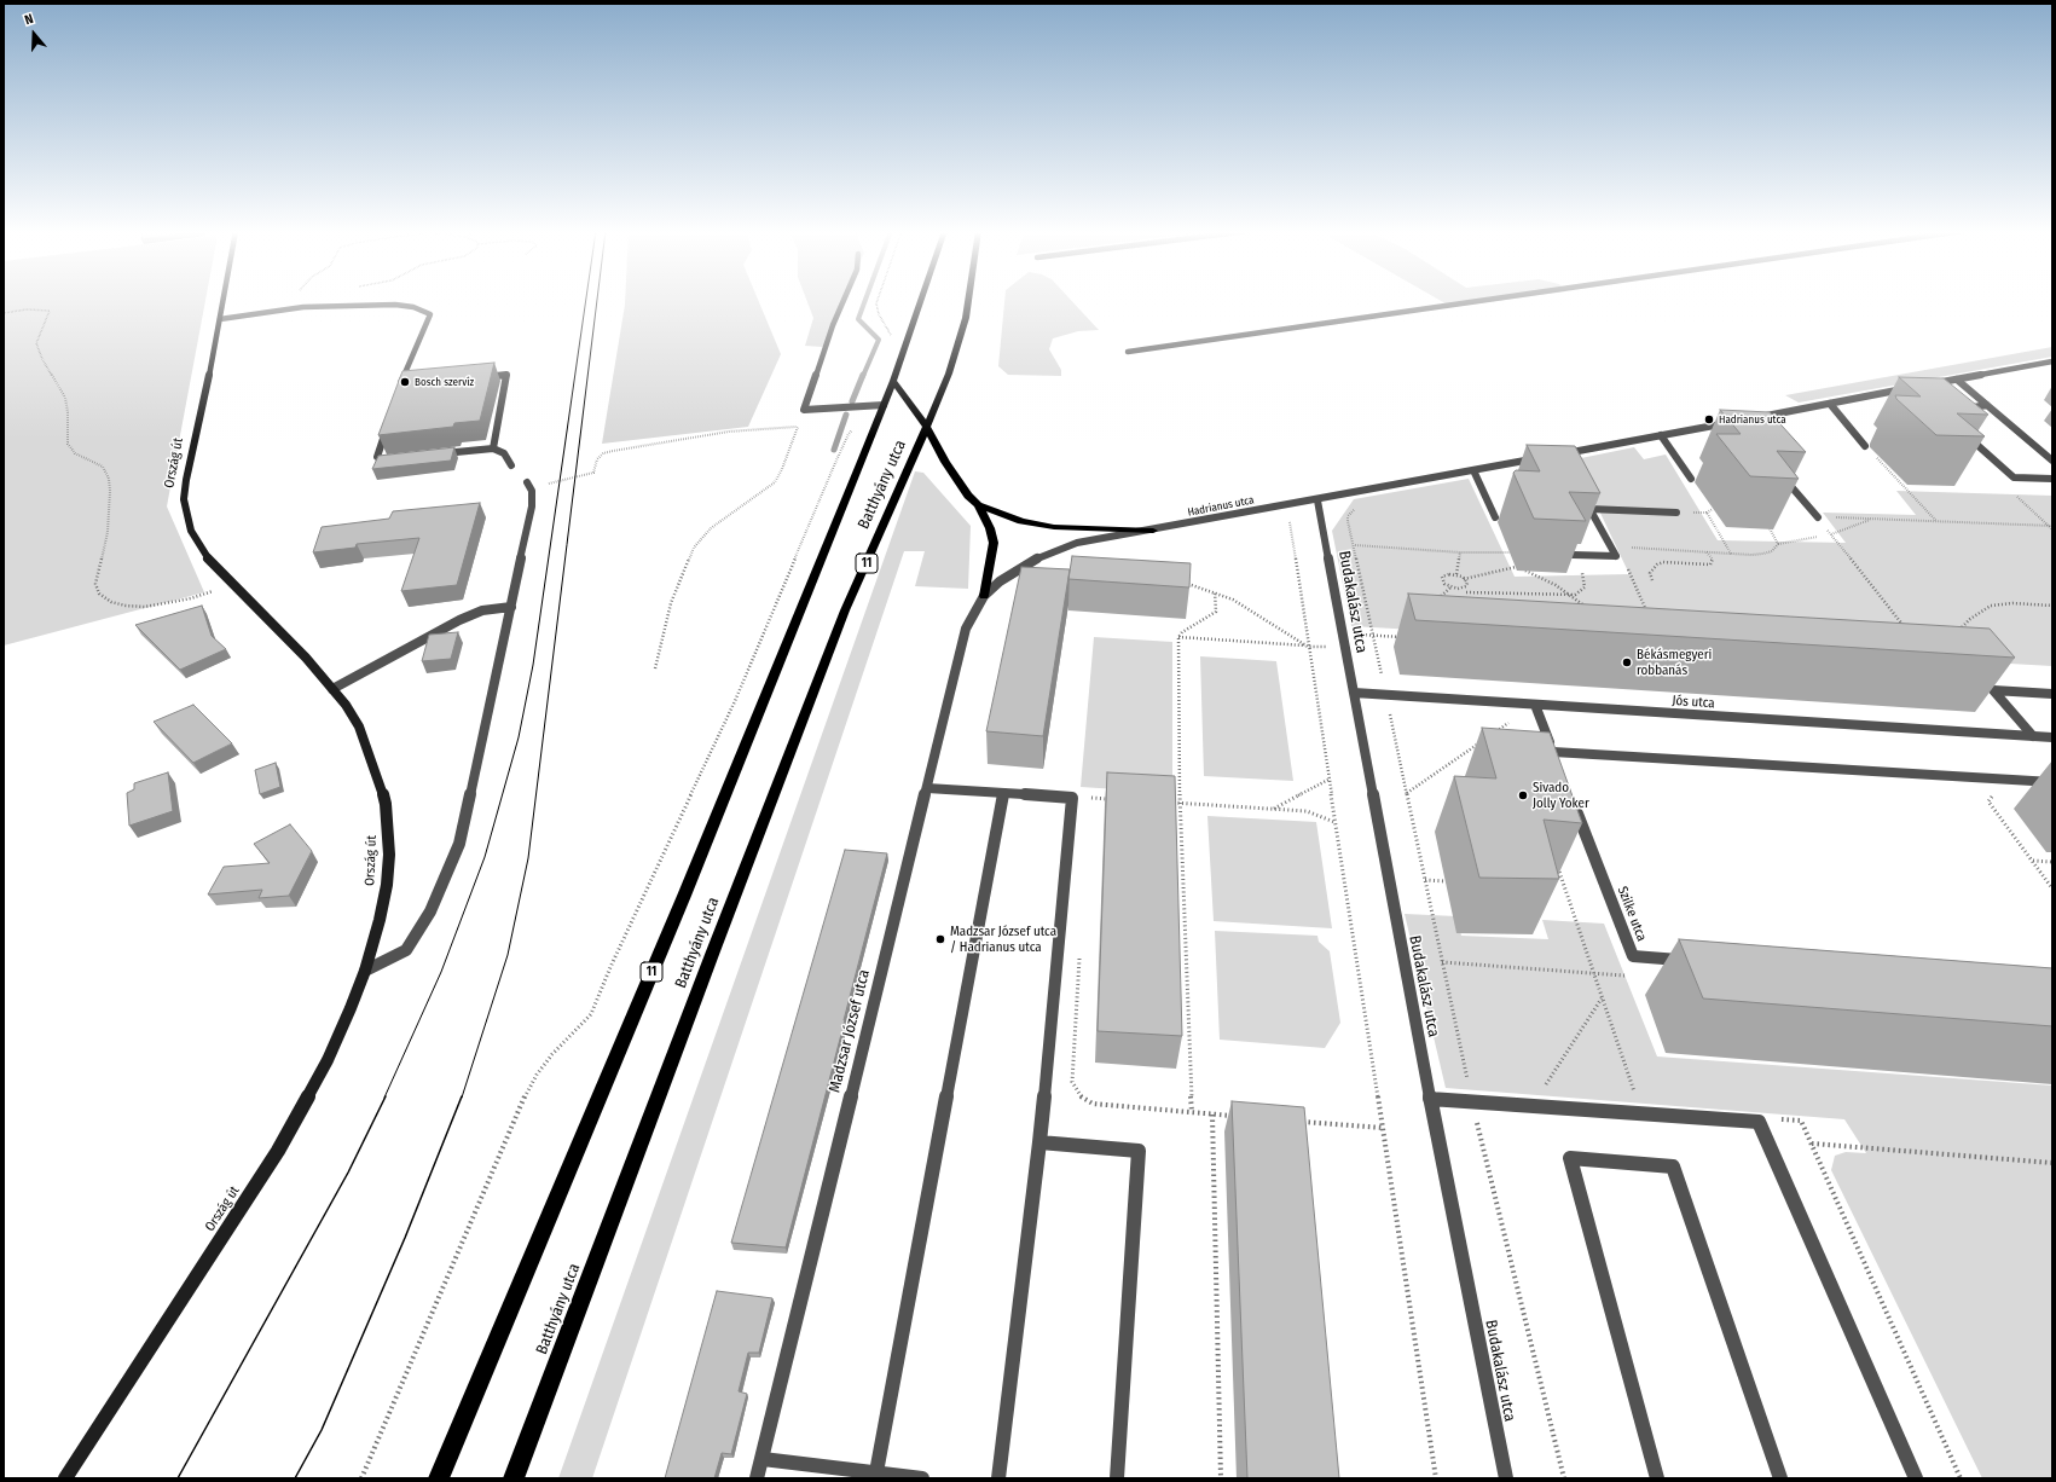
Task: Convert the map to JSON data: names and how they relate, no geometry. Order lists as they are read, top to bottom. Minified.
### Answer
{"streets":{"main road":["Ország út","Batthyány utca","11"],"street":["Hadrianus utca","Budakalász utca","Jós utca","Szilke utca","Madzsar József utca"]},"crossings":[["Batthyány utca","11"],["Hadrianus utca","Budakalász utca"],["Hadrianus utca","Madzsar József utca"],["Budakalász utca","Jós utca"]],"places":["Bosch szervíz","Hadrianus utca","Békásmegyeri robbanás","Sivado Jolly Yoker","Madzsar József utca / Hadrianus utca"],"north":"top"}
